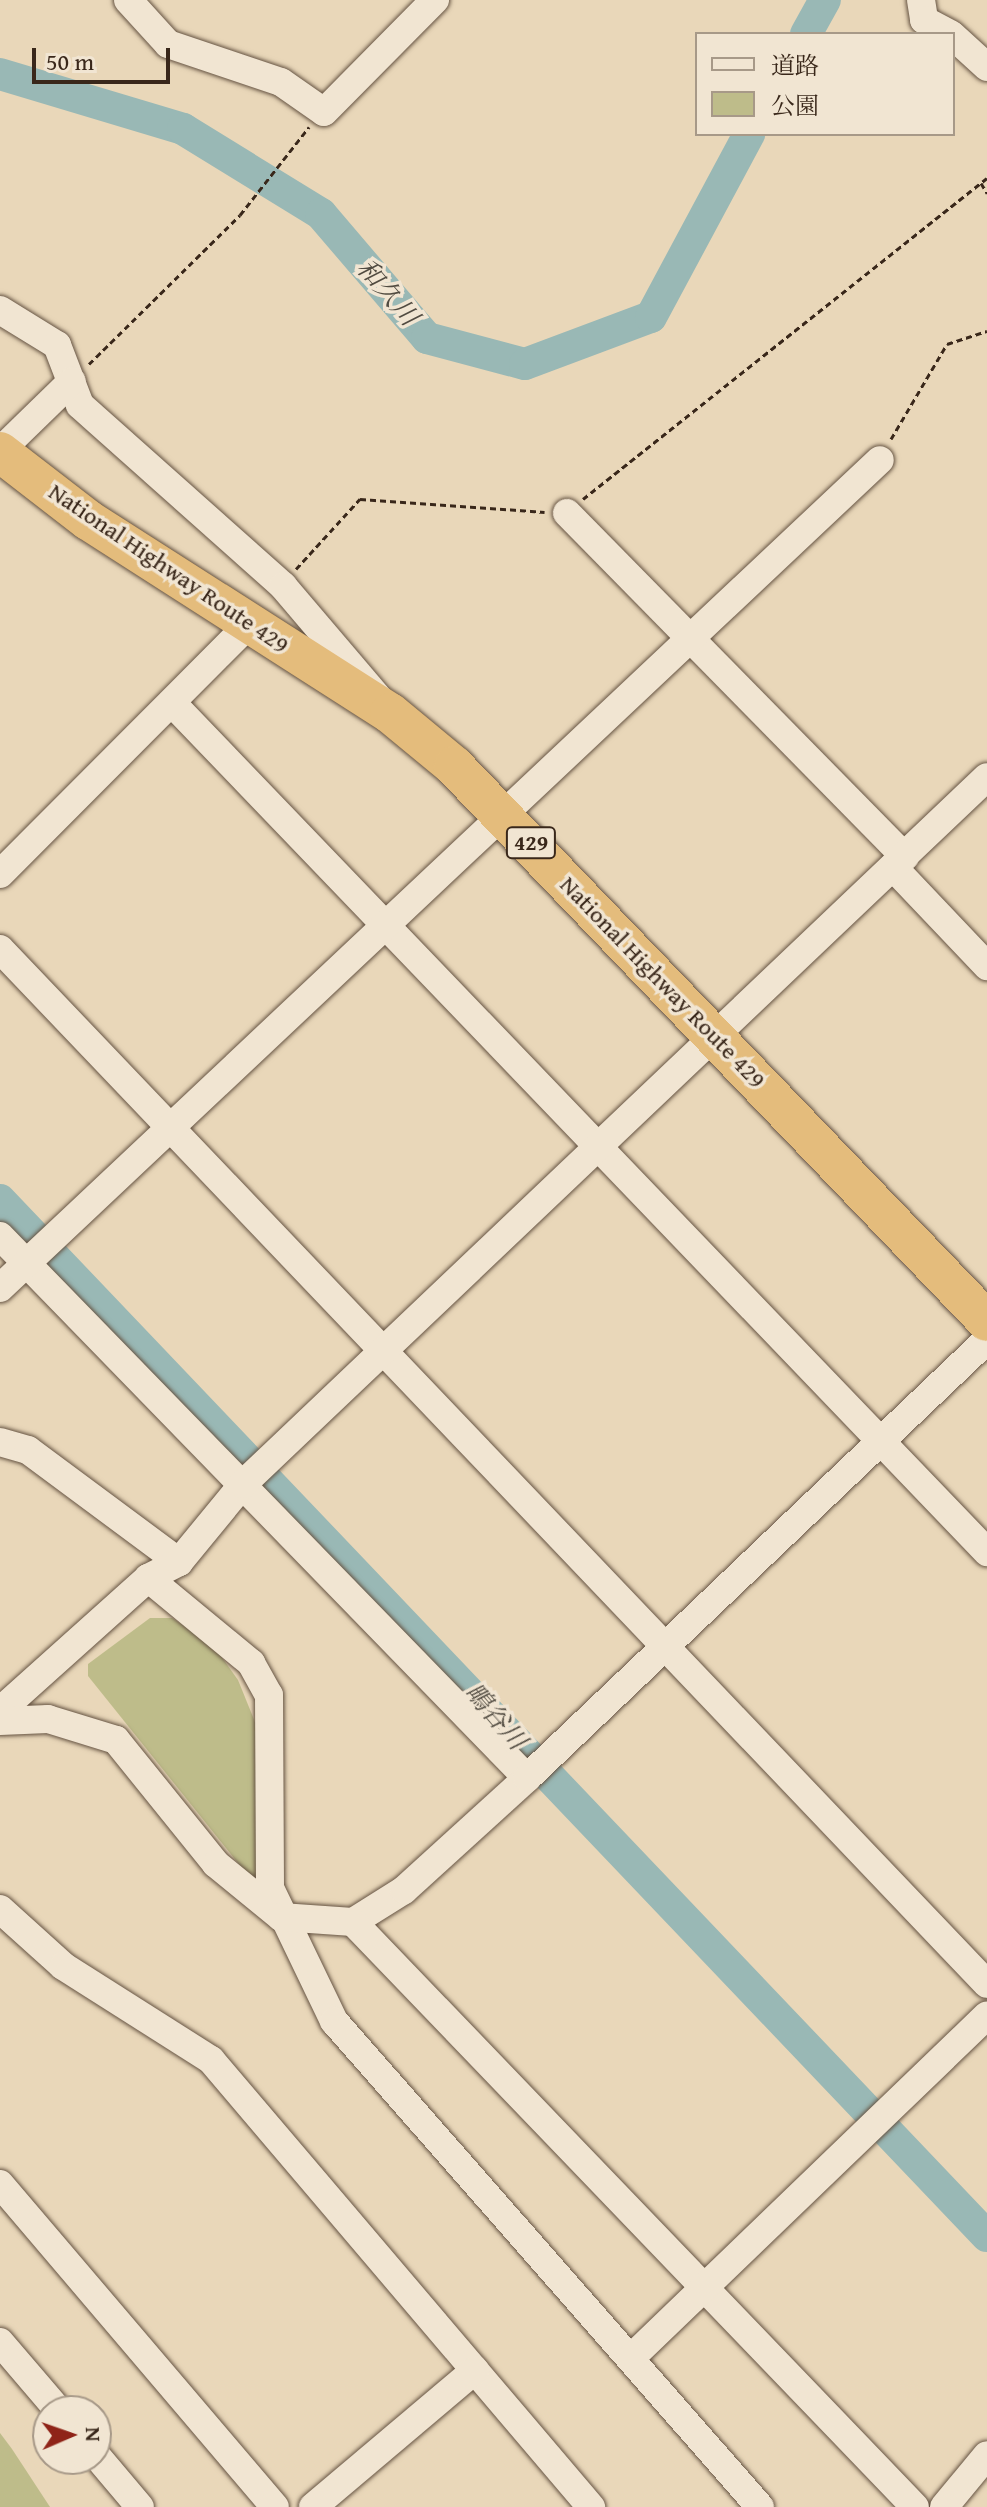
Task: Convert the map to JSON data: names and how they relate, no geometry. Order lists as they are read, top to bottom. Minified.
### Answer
{"streets":{"highway":["National Highway Route 429","429"]},"water":["和久川","鴫谷川"],"legend":["道路","公園"],"scale_bar":"50 m","north":"right"}
